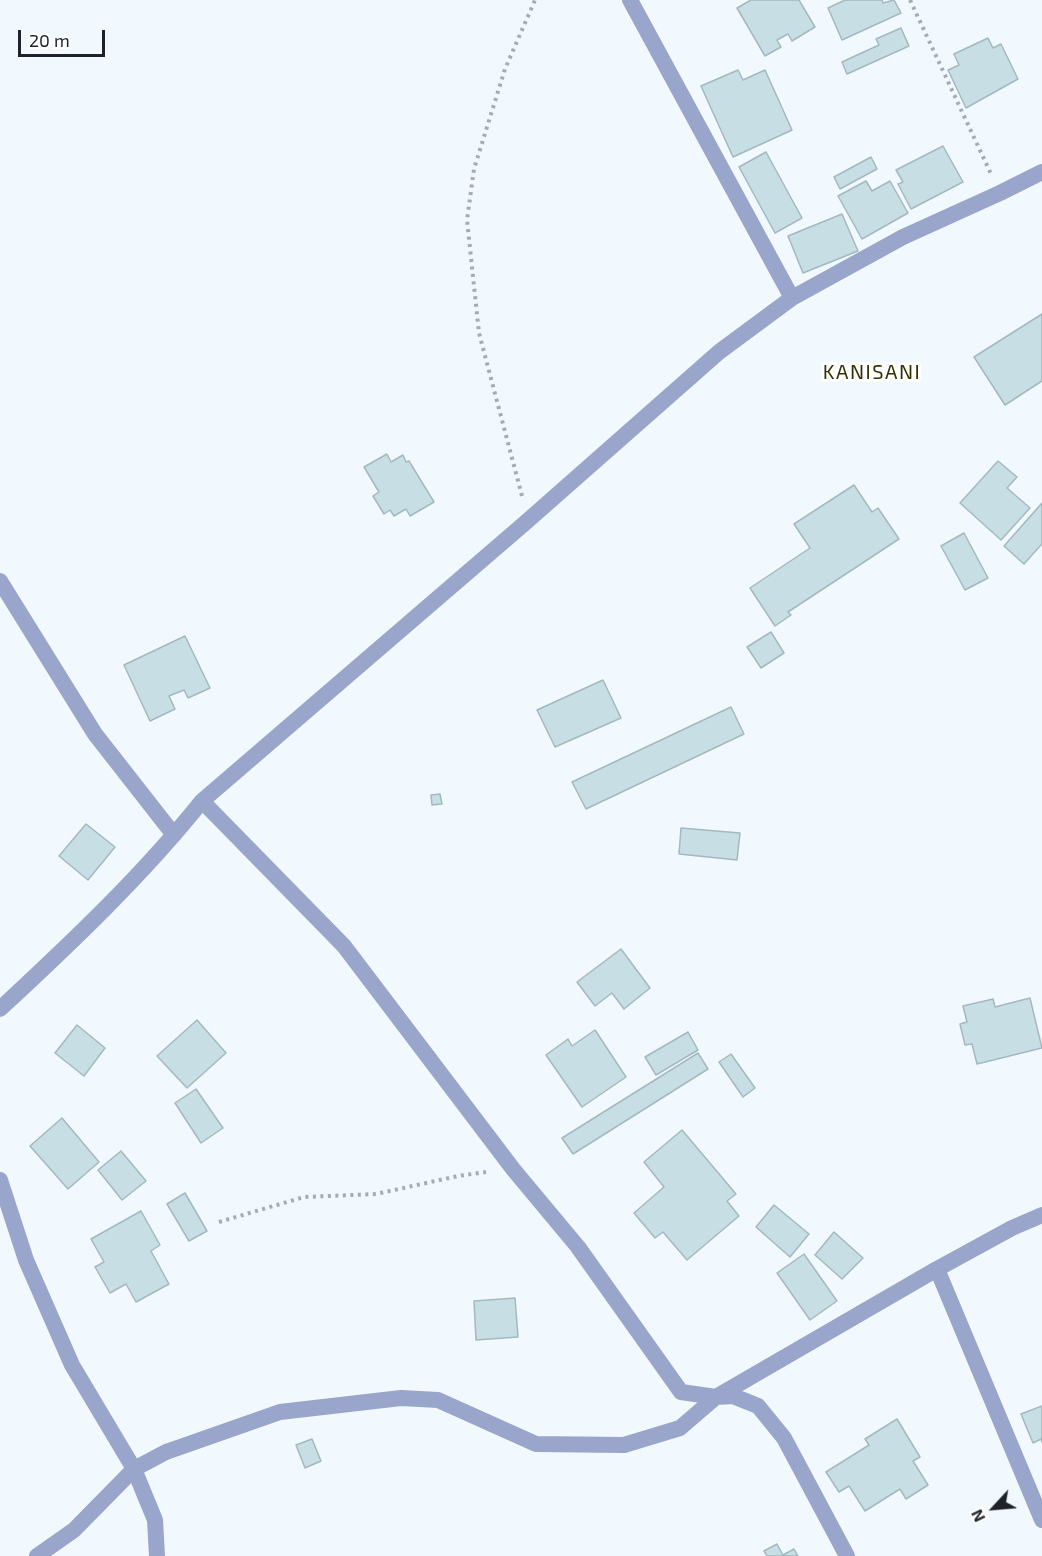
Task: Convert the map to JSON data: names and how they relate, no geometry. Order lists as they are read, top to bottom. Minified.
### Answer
{"districts":["KANISANI"],"scale_bar":"20 m","north":"bottom left"}
